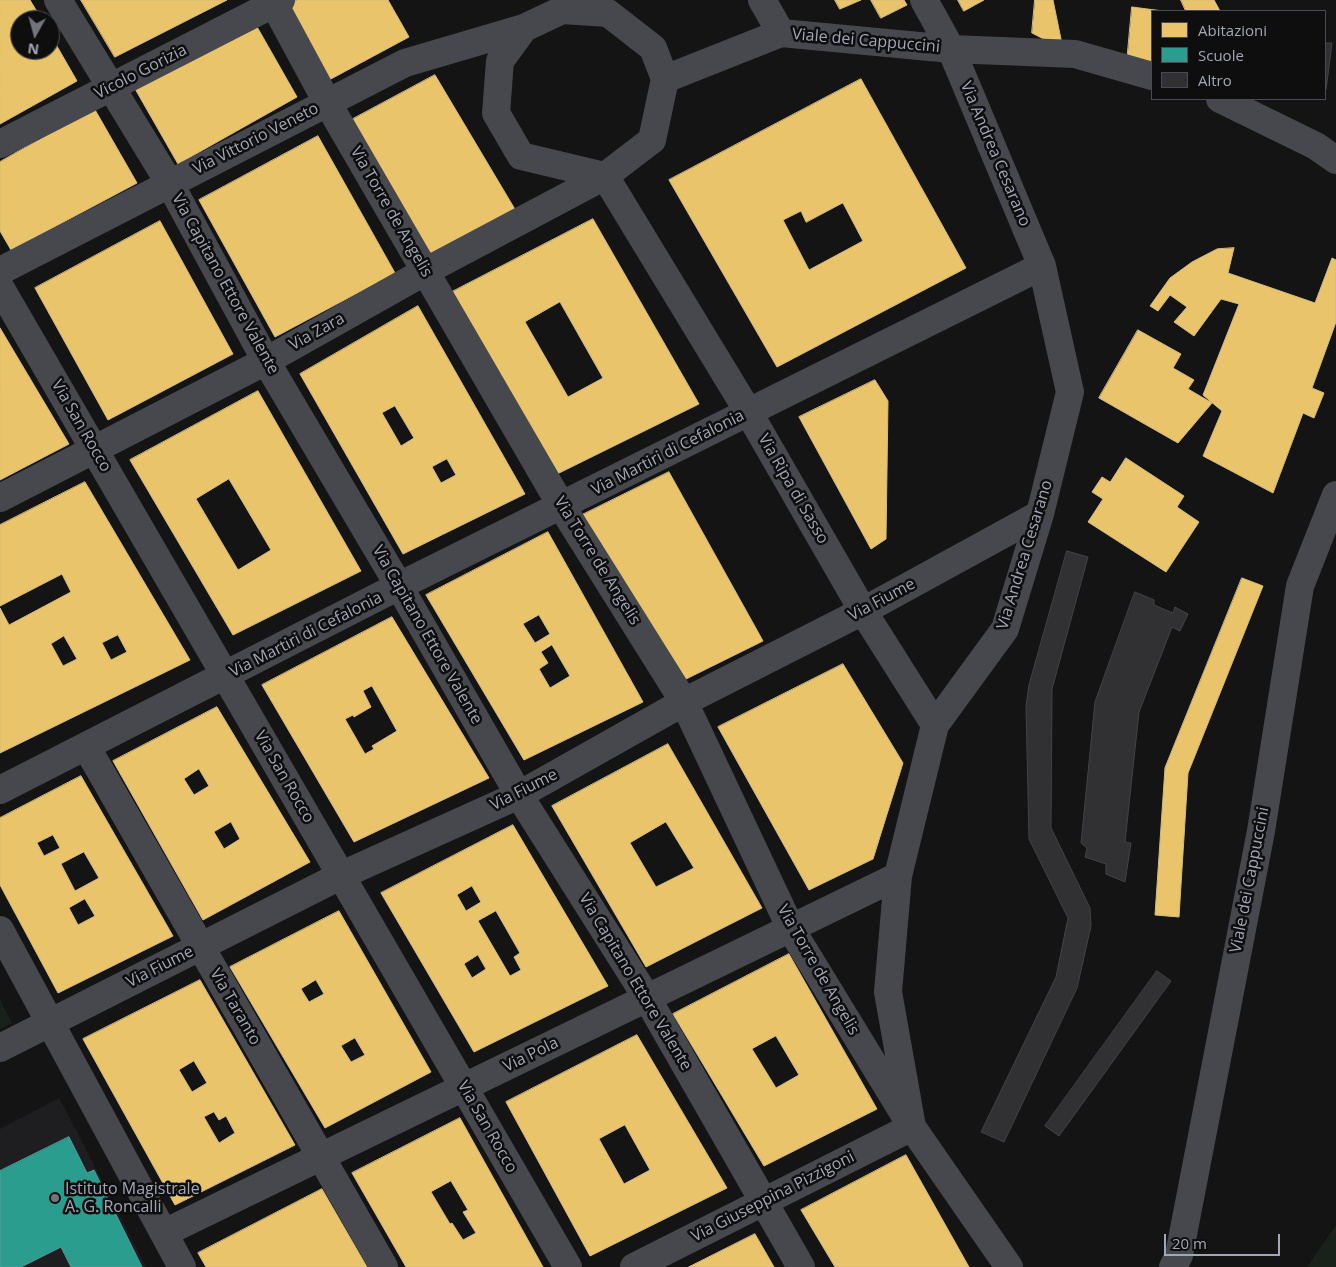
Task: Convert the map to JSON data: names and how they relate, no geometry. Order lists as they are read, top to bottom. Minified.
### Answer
{"streets":{"street":["Viale dei Cappuccini","Vicolo Gorizia","Via Vittorio Veneto","Via Andrea Cesarano","Via Torre de Angelis","Via Capitano Ettore Valente","Via Zara","Via San Rocco","Via Martiri di Cefalonia","Via Ripa di Sasso","Via Fiume","Via Taranto","Via Pola","Via Giuseppina Pizzigoni"]},"crossings":[["Viale dei Cappuccini","Via Andrea Cesarano"],["Vicolo Gorizia","Via Torre de Angelis"],["Vicolo Gorizia","Via Capitano Ettore Valente"],["Via Vittorio Veneto","Via Torre de Angelis"],["Via Vittorio Veneto","Via Capitano Ettore Valente"],["Via Vittorio Veneto","Via Zara"],["Via Vittorio Veneto","Via Ripa di Sasso"],["Via Andrea Cesarano","Via Torre de Angelis"],["Via Andrea Cesarano","Via Martiri di Cefalonia"],["Via Andrea Cesarano","Via Ripa di Sasso"],["Via Andrea Cesarano","Via Fiume"],["Via Andrea Cesarano","Via Pola"],["Via Andrea Cesarano","Via Giuseppina Pizzigoni"],["Via Torre de Angelis","Via Zara"],["Via Torre de Angelis","Via Martiri di Cefalonia"],["Via Torre de Angelis","Via Fiume"],["Via Torre de Angelis","Via Pola"],["Via Torre de Angelis","Via Giuseppina Pizzigoni"],["Via Capitano Ettore Valente","Via Zara"],["Via Capitano Ettore Valente","Via Martiri di Cefalonia"],["Via Capitano Ettore Valente","Via Fiume"],["Via Capitano Ettore Valente","Via Pola"],["Via Capitano Ettore Valente","Via Giuseppina Pizzigoni"],["Via Zara","Via San Rocco"],["Via Zara","Via Ripa di Sasso"],["Via San Rocco","Via Martiri di Cefalonia"],["Via San Rocco","Via Fiume"],["Via San Rocco","Via Pola"],["Via Martiri di Cefalonia","Via Ripa di Sasso"],["Via Martiri di Cefalonia","Via Taranto"],["Via Ripa di Sasso","Via Fiume"],["Via Fiume","Via Taranto"],["Via Taranto","Via Pola"]],"places":["Istituto Magistrale A. G. Roncalli"],"legend":["Abitazioni","Scuole","Altro"],"scale_bar":"20 m","north":"bottom"}
